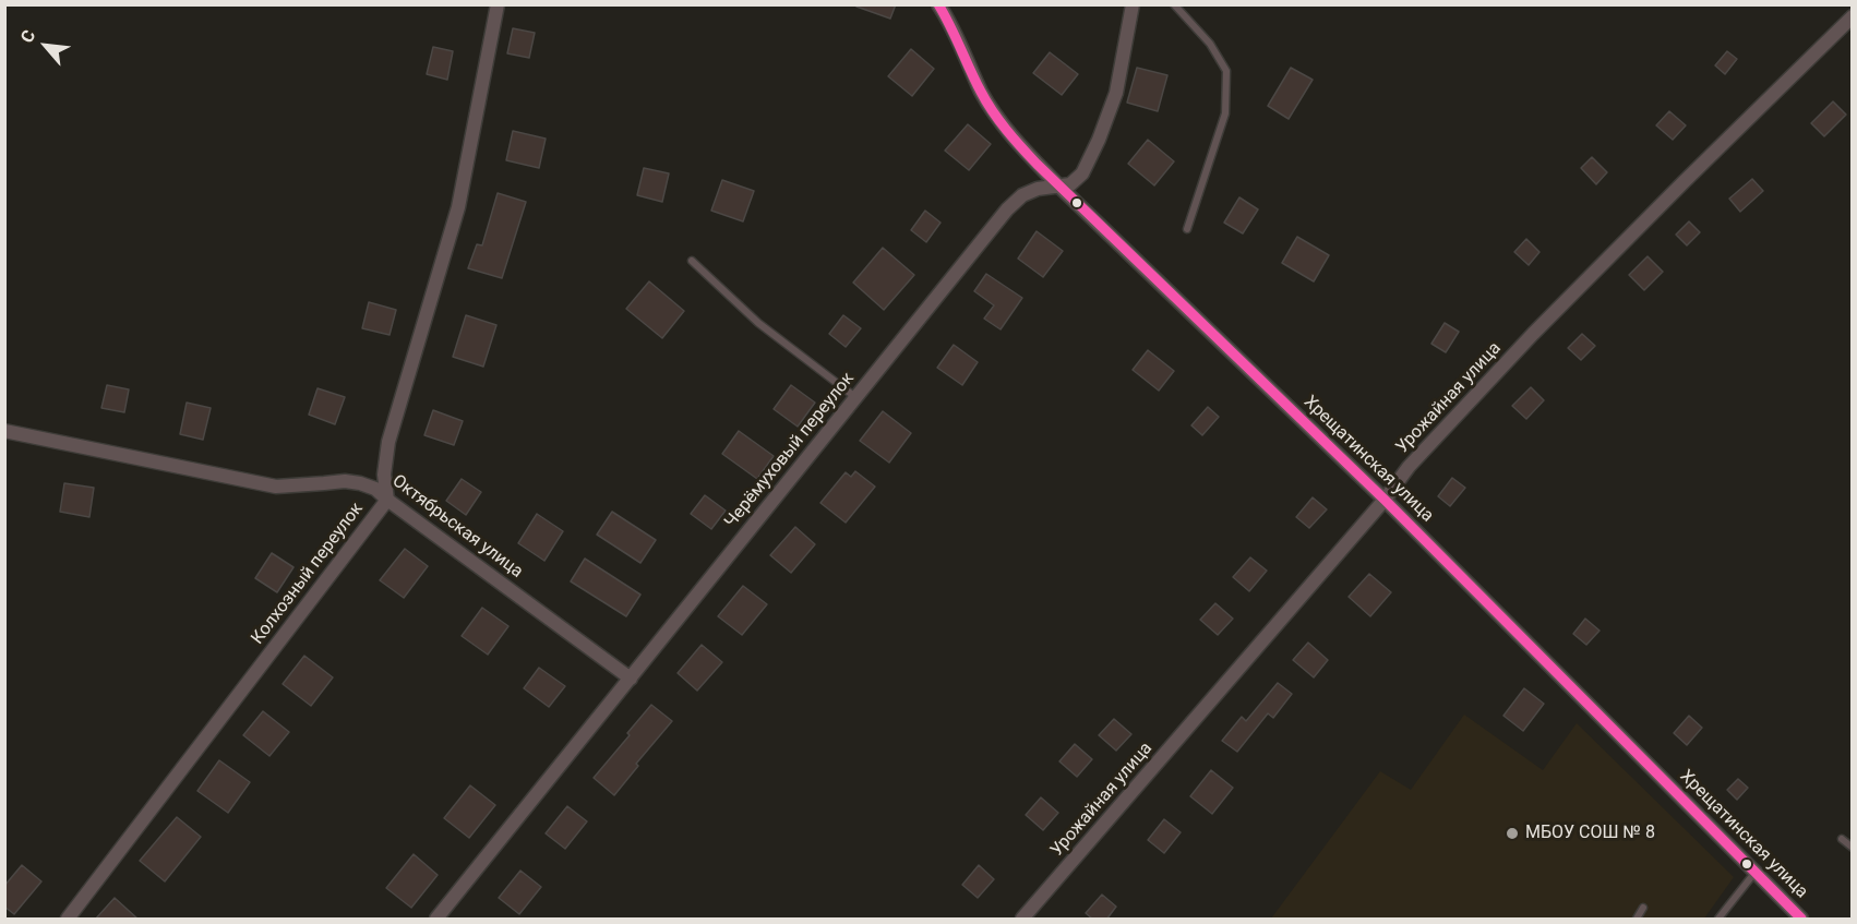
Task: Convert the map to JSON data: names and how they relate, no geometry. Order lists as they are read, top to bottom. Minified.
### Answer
{"streets":{"street":["Урожайная улица","Черёмуховый переулок","Хрещатинская улица","Октябрьская улица","Колхозный переулок"]},"crossings":[["Урожайная улица","Хрещатинская улица"],["Черёмуховый переулок","Хрещатинская улица"],["Черёмуховый переулок","Октябрьская улица"],["Октябрьская улица","Колхозный переулок"]],"places":["МБОУ СОШ № 8"],"north":"top left"}
